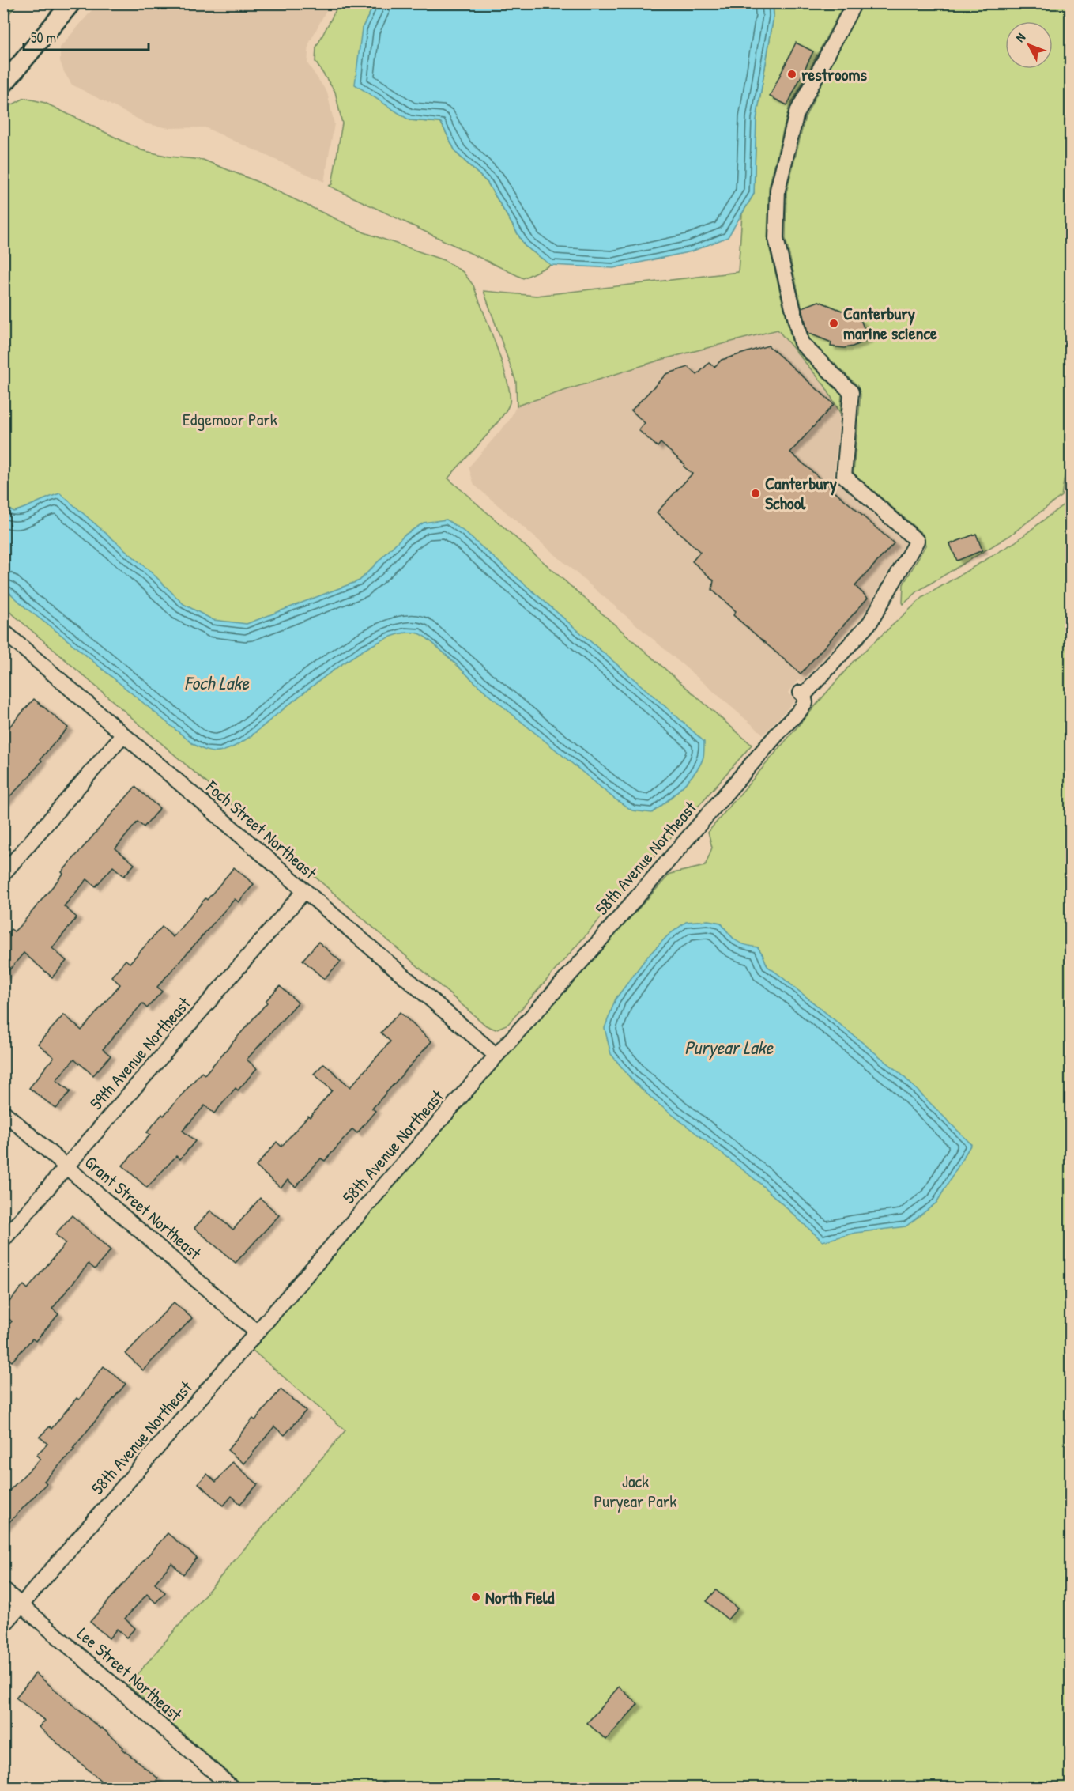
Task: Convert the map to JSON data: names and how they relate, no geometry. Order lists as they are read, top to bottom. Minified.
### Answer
{"streets":{"street":["Foch Street Northeast","58th Avenue Northeast","59th Avenue Northeast","Grant Street Northeast","Lee Street Northeast"]},"crossings":[["Foch Street Northeast","58th Avenue Northeast"],["Foch Street Northeast","59th Avenue Northeast"],["58th Avenue Northeast","Grant Street Northeast"],["58th Avenue Northeast","Lee Street Northeast"],["59th Avenue Northeast","Grant Street Northeast"]],"water":["Foch Lake","Puryear Lake"],"parks":["Edgemoor Park","Jack Puryear Park"],"places":["restrooms","Canterbury marine science","Canterbury School","North Field"],"scale_bar":"50 m","north":"top left"}
